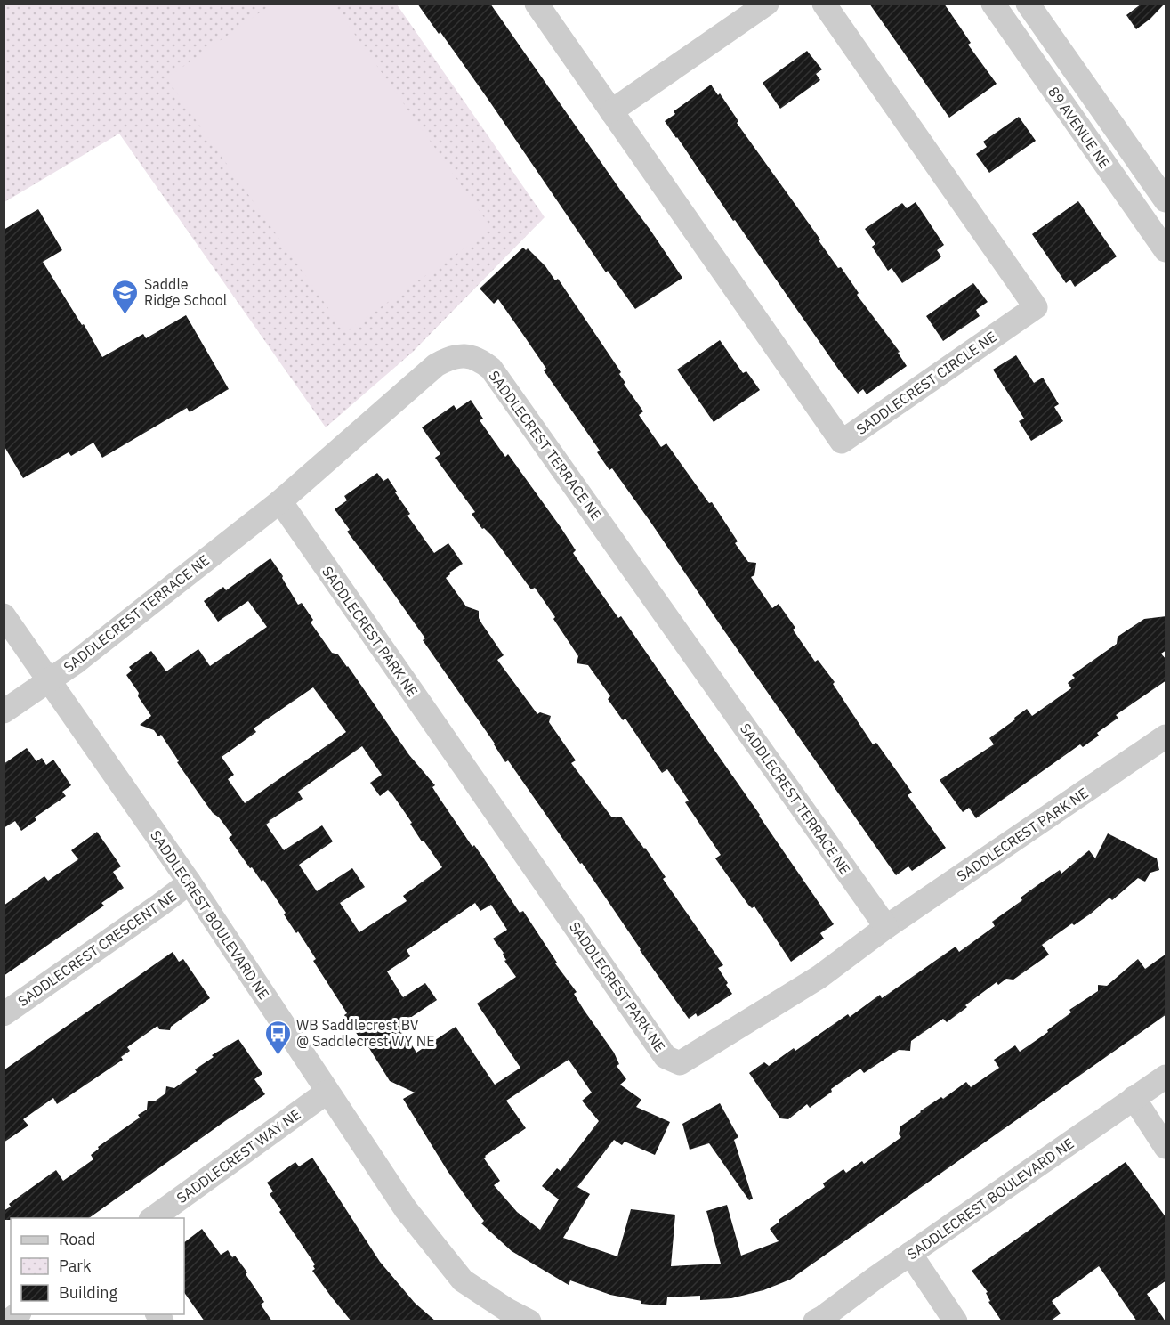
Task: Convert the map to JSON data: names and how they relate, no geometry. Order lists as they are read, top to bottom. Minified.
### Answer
{"streets":{"street":["89 AVENUE NE","SADDLECREST CIRCLE NE","SADDLECREST TERRACE NE","SADDLECREST PARK NE","SADDLECREST BOULEVARD NE","SADDLECREST CRESCENT NE","SADDLECREST WAY NE"]},"crossings":[["SADDLECREST TERRACE NE","SADDLECREST PARK NE"],["SADDLECREST TERRACE NE","SADDLECREST BOULEVARD NE"],["SADDLECREST BOULEVARD NE","SADDLECREST CRESCENT NE"],["SADDLECREST BOULEVARD NE","SADDLECREST WAY NE"]],"places":{"school or university":["Saddle Ridge School"],"bus stop":["WB Saddlecrest BV @ Saddlecrest WY NE"]},"legend":["Road","Park","Building"]}
